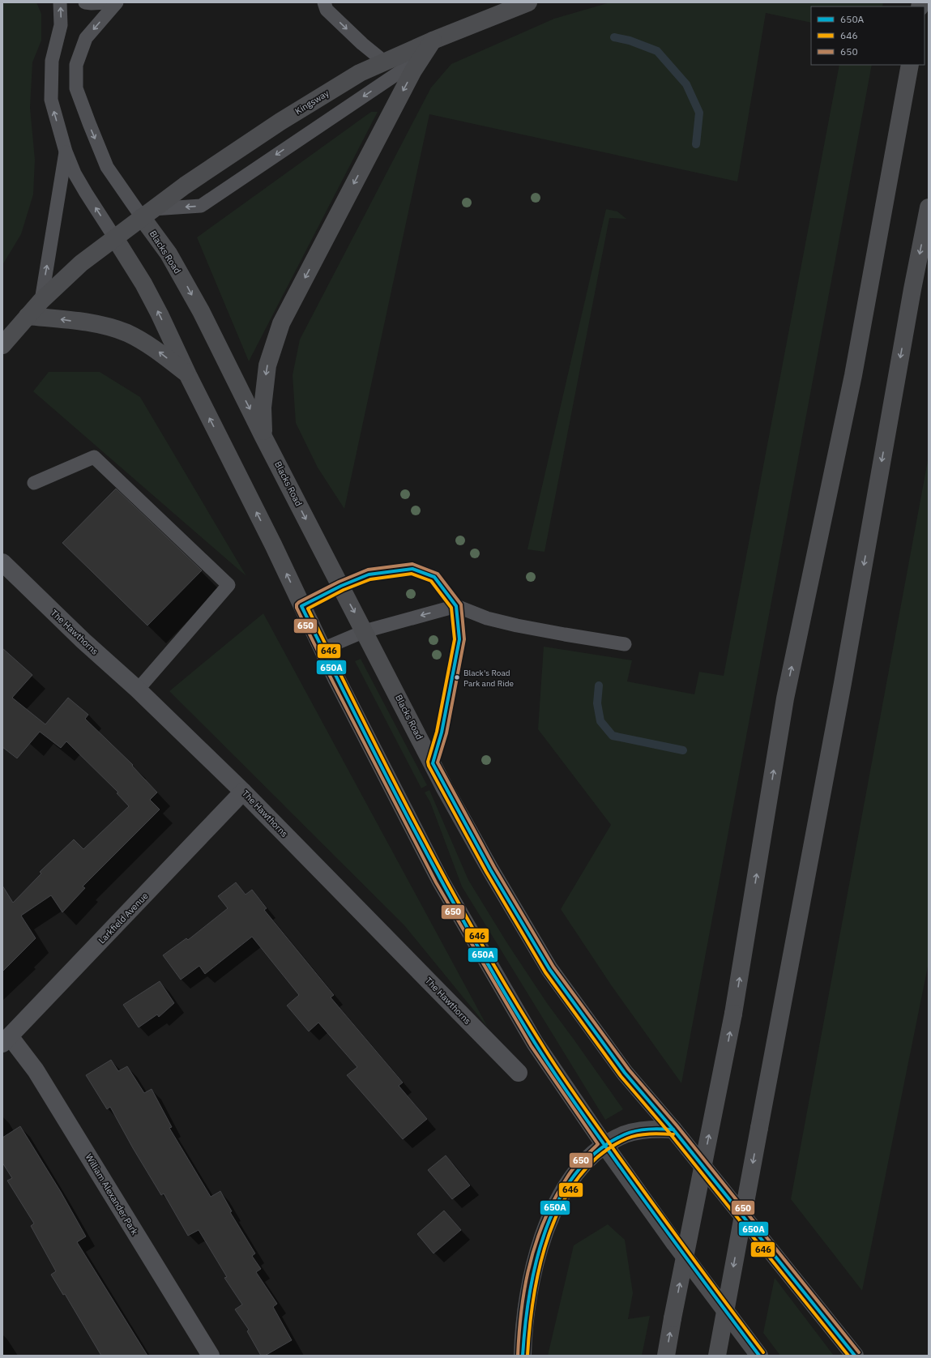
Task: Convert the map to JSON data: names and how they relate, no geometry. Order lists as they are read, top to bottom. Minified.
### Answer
{"streets":{"main road":["Kingsway","Blacks Road"],"street":["The Hawthorns","Larkfield Avenue","William Alexander Park"]},"crossings":[["Kingsway","Blacks Road"],["The Hawthorns","Larkfield Avenue"],["Larkfield Avenue","William Alexander Park"]],"places":["Black's Road Park and Ride"],"lines":["transit line 650","transit line 650A","transit line 646"],"legend":["650A","646","650"]}
